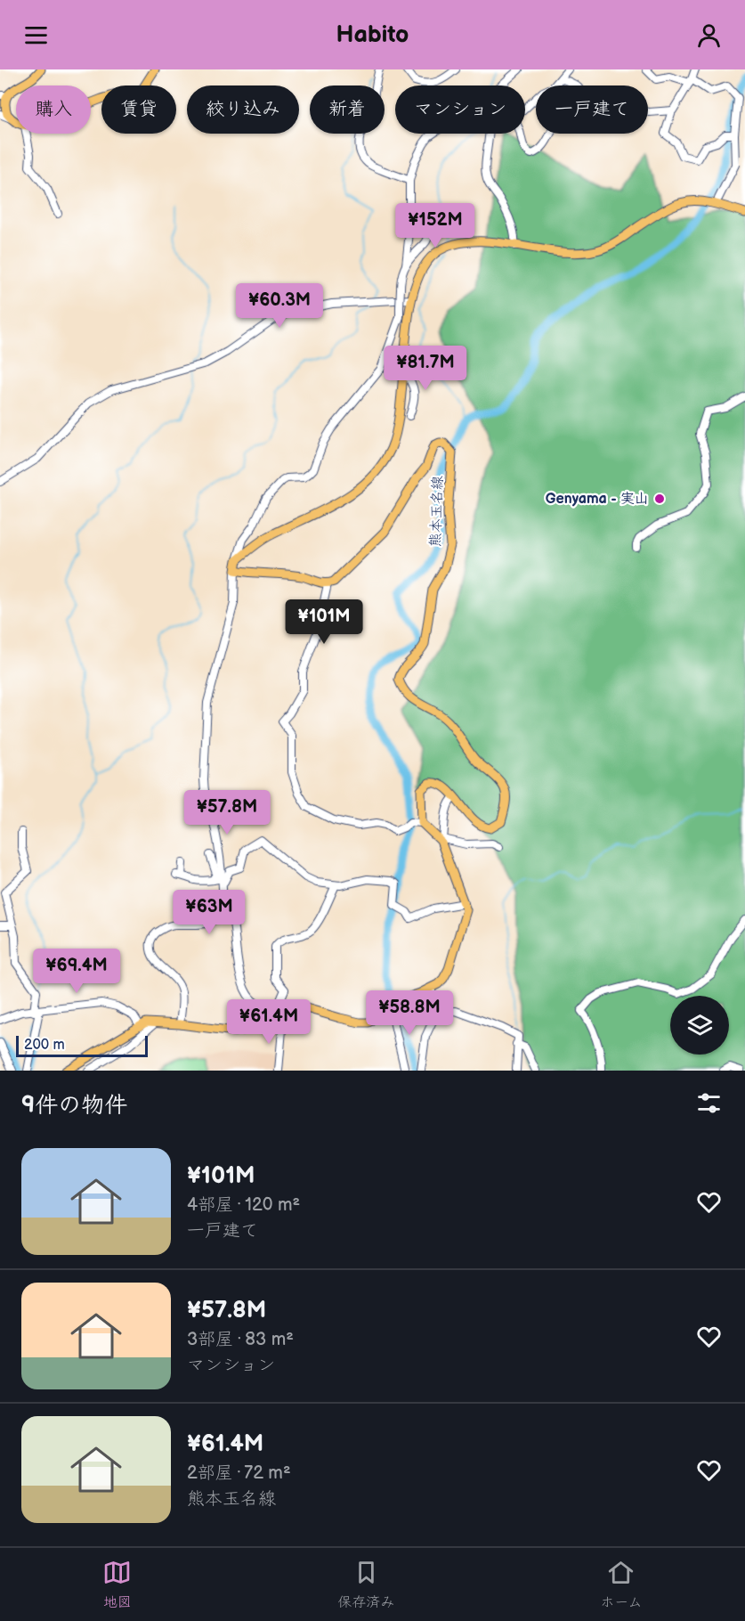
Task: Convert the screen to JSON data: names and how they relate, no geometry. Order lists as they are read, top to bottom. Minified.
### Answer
{"streets":{"main road":["熊本玉名線"]},"places":["Genyama - 実山"],"scale_bar":"200 m","page":{"header":"Habito","chip":["購入","賃貸","絞り込み","新着","マンション","一戸建て"],"price":["¥152M","¥60.3M","¥81.7M","¥101M","¥57.8M","¥63M","¥69.4M","¥58.8M","¥61.4M"],"scale":"200 m","heading":"9件の物件","list":[{"name":"¥101M","note":"4部屋 · 120 m² · 一戸建て"},{"name":"¥57.8M","note":"3部屋 · 83 m² · マンション"},{"name":"¥61.4M","note":"2部屋 · 72 m² · 熊本玉名線"}],"tabs":["地図","保存済み","ホーム"]}}
